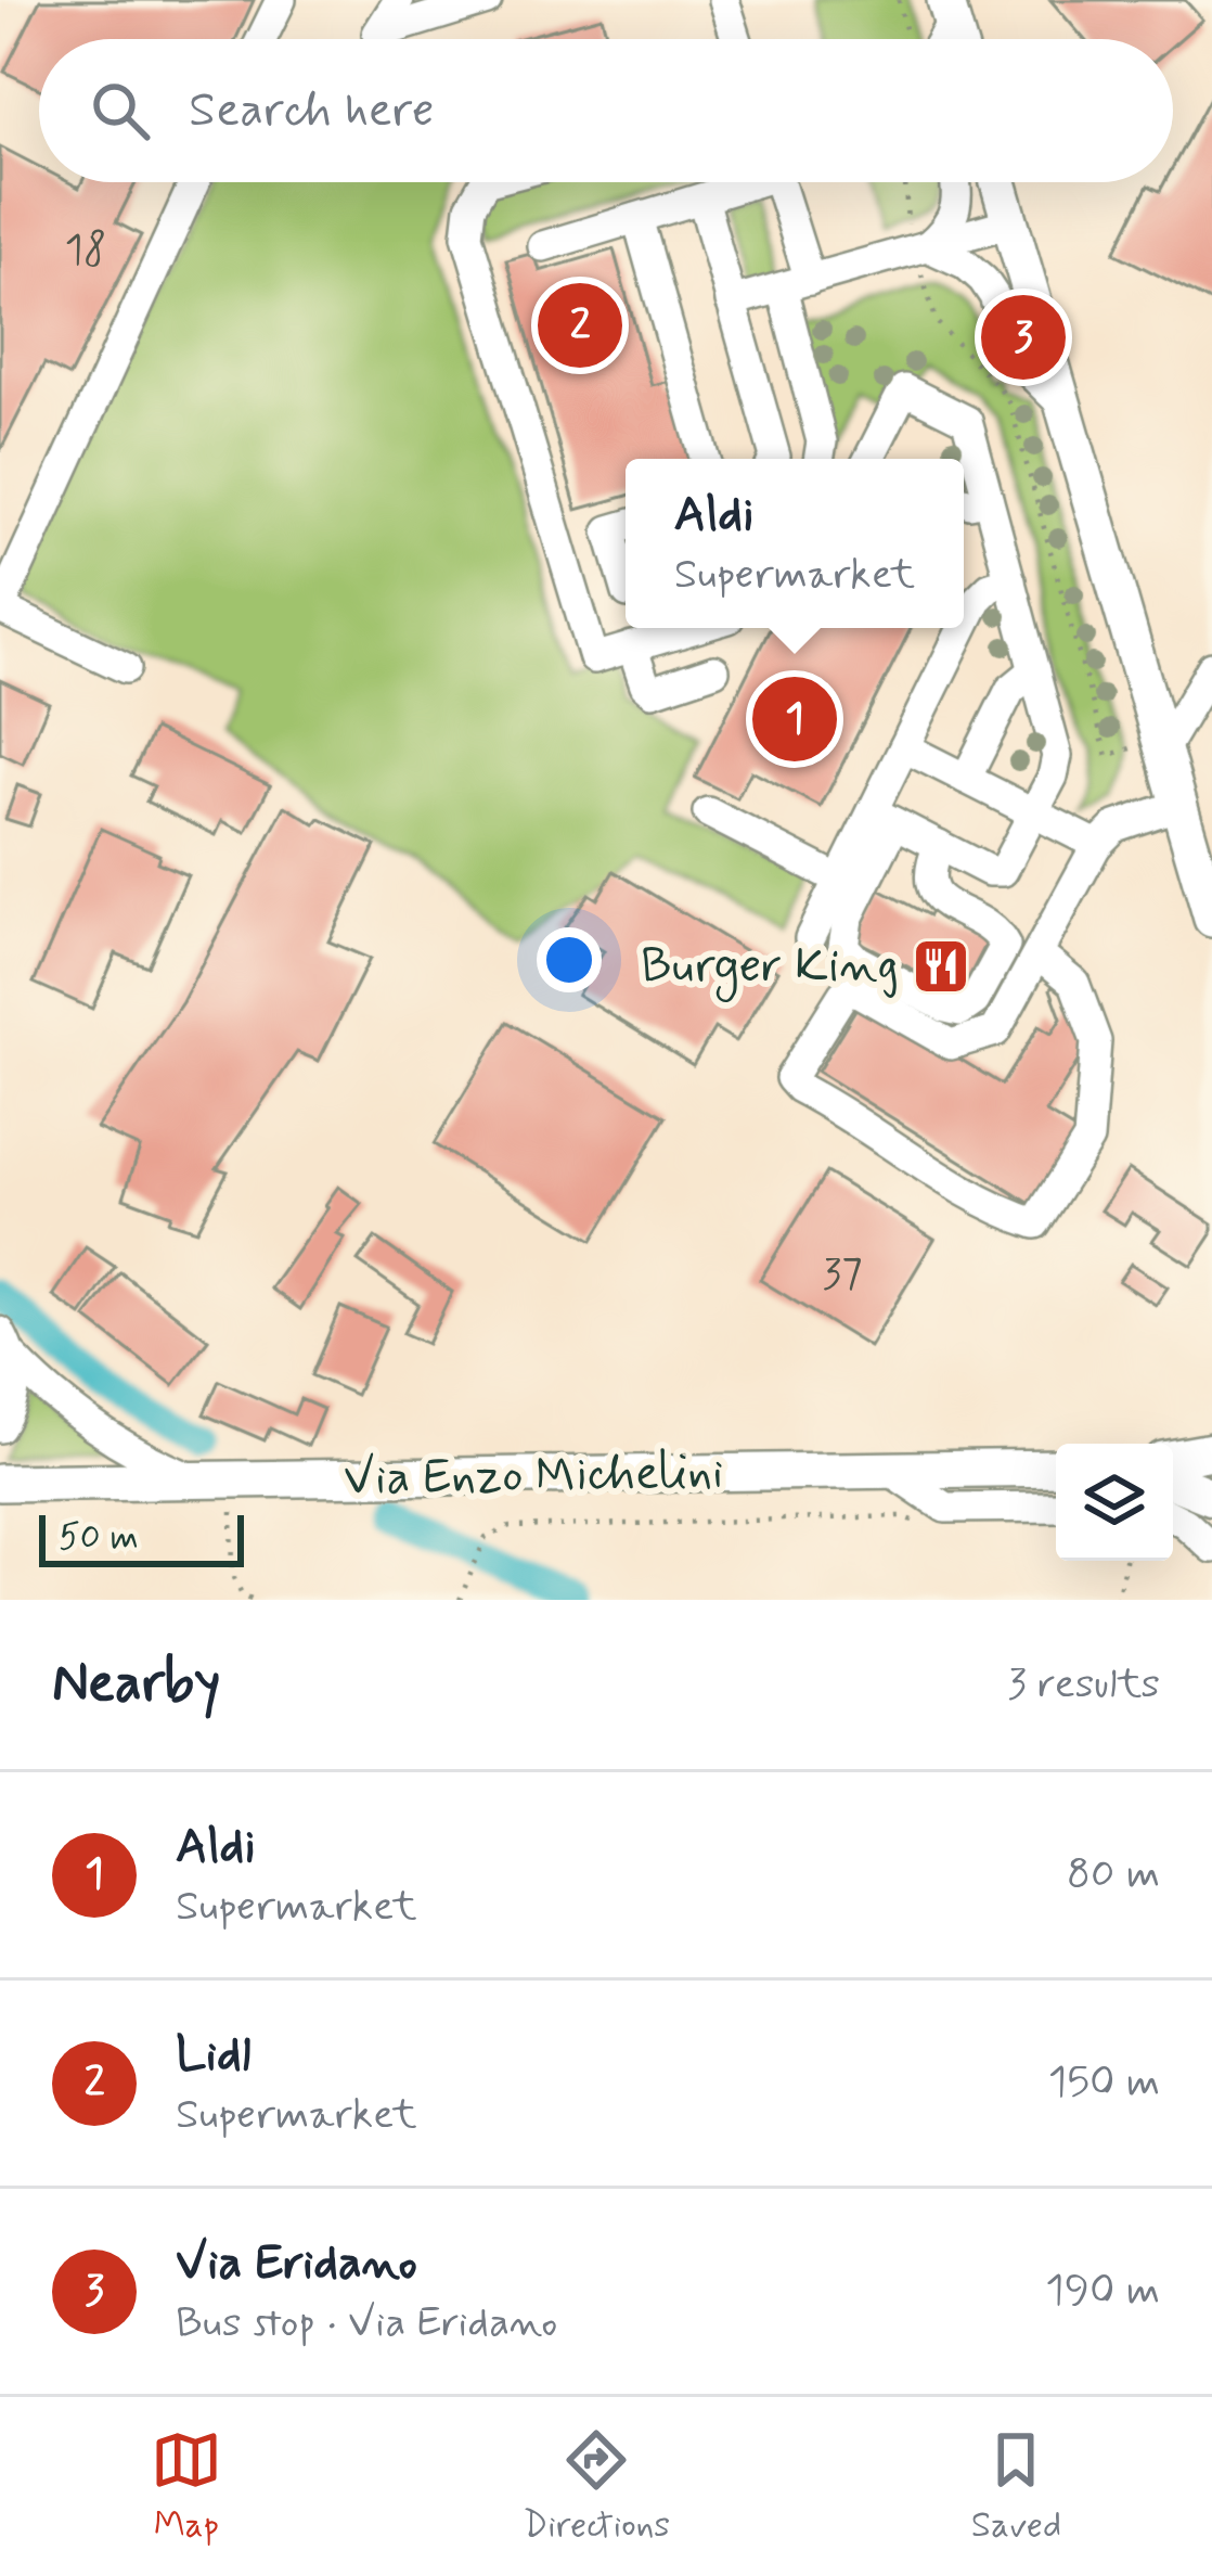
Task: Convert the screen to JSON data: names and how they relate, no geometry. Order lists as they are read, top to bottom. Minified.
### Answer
{"streets":{"main road":["Via Enzo Michelini"]},"places":{"restaurant":["Burger King"]},"house_numbers":["18","37"],"scale_bar":"50 m","page":{"search":"Search here","pins":["2","3","1"],"popup":["Aldi","Supermarket"],"scale":"50 m","heading":["Nearby","3 results"],"list":[{"mark":"1","name":"Aldi","note":"Supermarket","value":"80 m"},{"mark":"2","name":"Lidl","note":"Supermarket","value":"150 m"},{"mark":"3","name":"Via Eridano","note":"Bus stop · Via Eridano","value":"190 m"}],"nav":["Map","Directions","Saved"]}}
